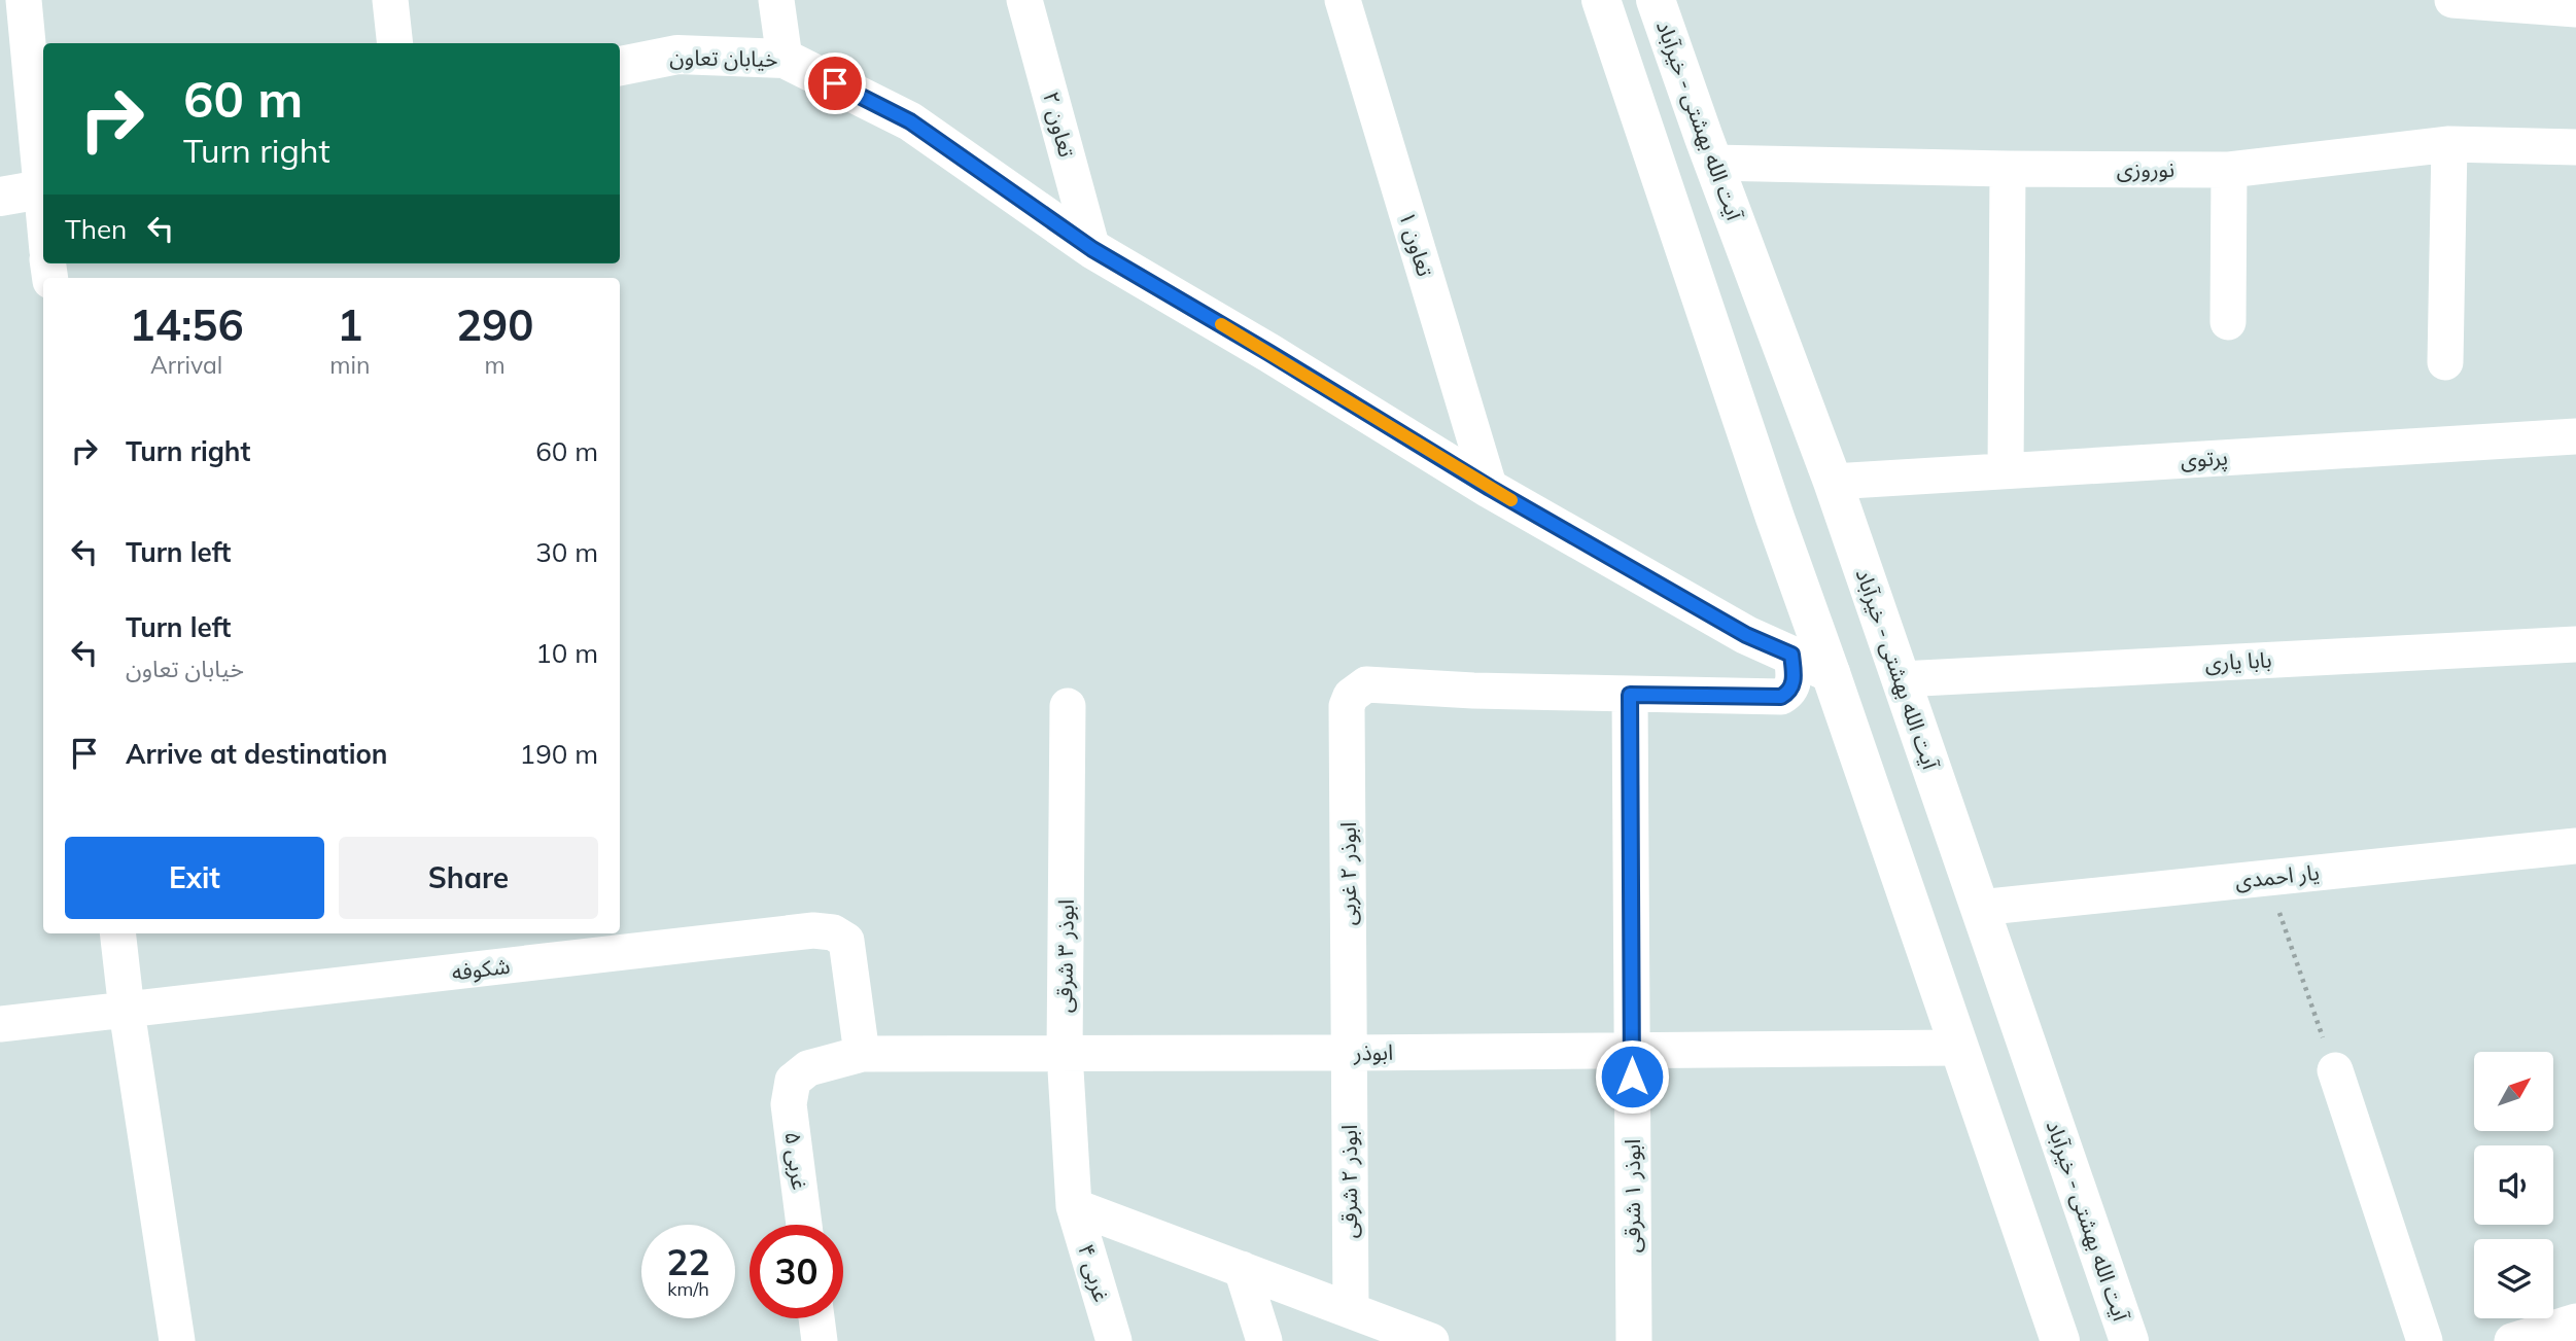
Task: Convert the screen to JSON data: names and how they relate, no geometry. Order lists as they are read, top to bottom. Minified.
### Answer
{"streets":{"main road":["خیابان تعاون","آیت الله بهشتی - خیرآباد"],"street":["تعاون ۲","نوروزی","تعاون ۱","پرتوی","بابا یاری","ابوذر ۲ غربی","یار احمدی","ابوذر ۳ شرقی","شکوفه","ابوذر","غربی ۵","ابوذر ۲ شرقی","ابوذر ۱ شرقی","غربی ۴"]},"crossings":[["خیابان تعاون","تعاون ۲"],["خیابان تعاون","تعاون ۱"],["آیت الله بهشتی - خیرآباد","نوروزی"],["آیت الله بهشتی - خیرآباد","پرتوی"],["آیت الله بهشتی - خیرآباد","بابا یاری"],["آیت الله بهشتی - خیرآباد","یار احمدی"],["ابوذر ۲ غربی","ابوذر"],["ابوذر ۲ غربی","ابوذر ۲ شرقی"],["ابوذر ۲ غربی","ابوذر ۱ شرقی"],["ابوذر ۳ شرقی","ابوذر"],["ابوذر ۳ شرقی","غربی ۴"],["شکوفه","ابوذر"],["ابوذر","غربی ۵"],["ابوذر","ابوذر ۲ شرقی"],["ابوذر","ابوذر ۱ شرقی"]],"north":"top right","page":{"turn":["60 m","Turn right"],"then":"Then","eta":["14:56","Arrival","1","min","290","m"],"list":[{"name":"Turn right","value":"60 m"},{"name":"Turn left","value":"30 m"},{"name":"Turn left","note":"خیابان تعاون","value":"10 m"},{"name":"Arrive at destination","value":"190 m"}],"buttons":["Exit","Share"],"speed":"22 km/h","limit":"30"}}
